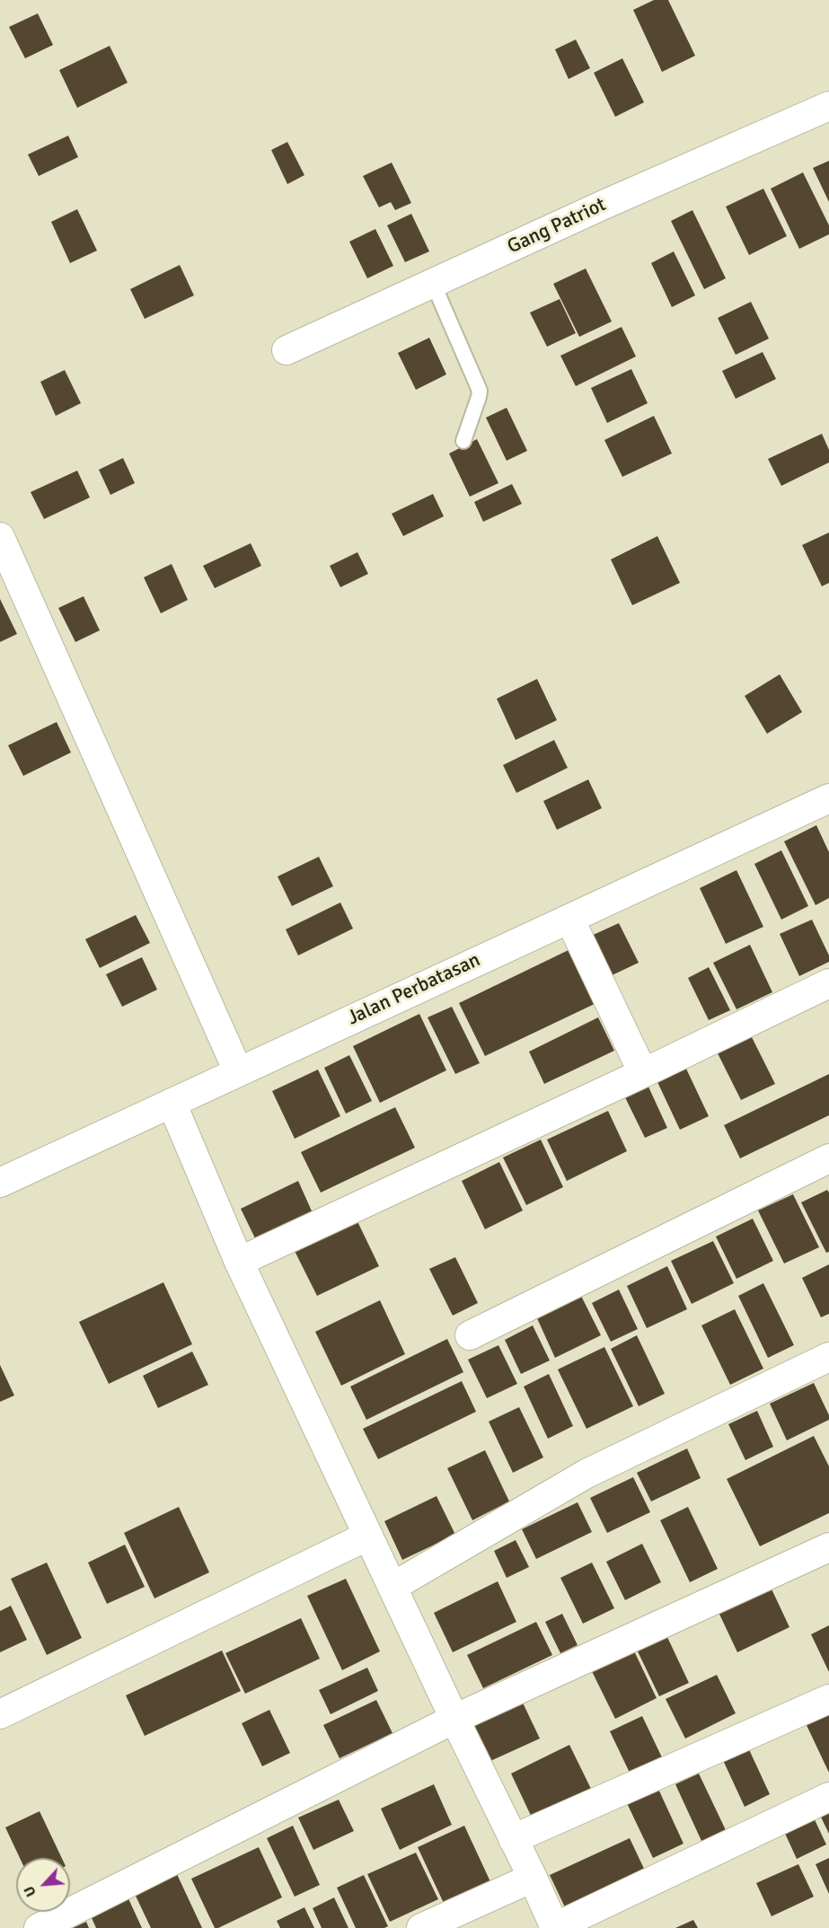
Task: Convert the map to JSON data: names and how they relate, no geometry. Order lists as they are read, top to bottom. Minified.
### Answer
{"streets":{"street":["Gang Patriot","Jalan Perbatasan"]},"north":"bottom left"}
